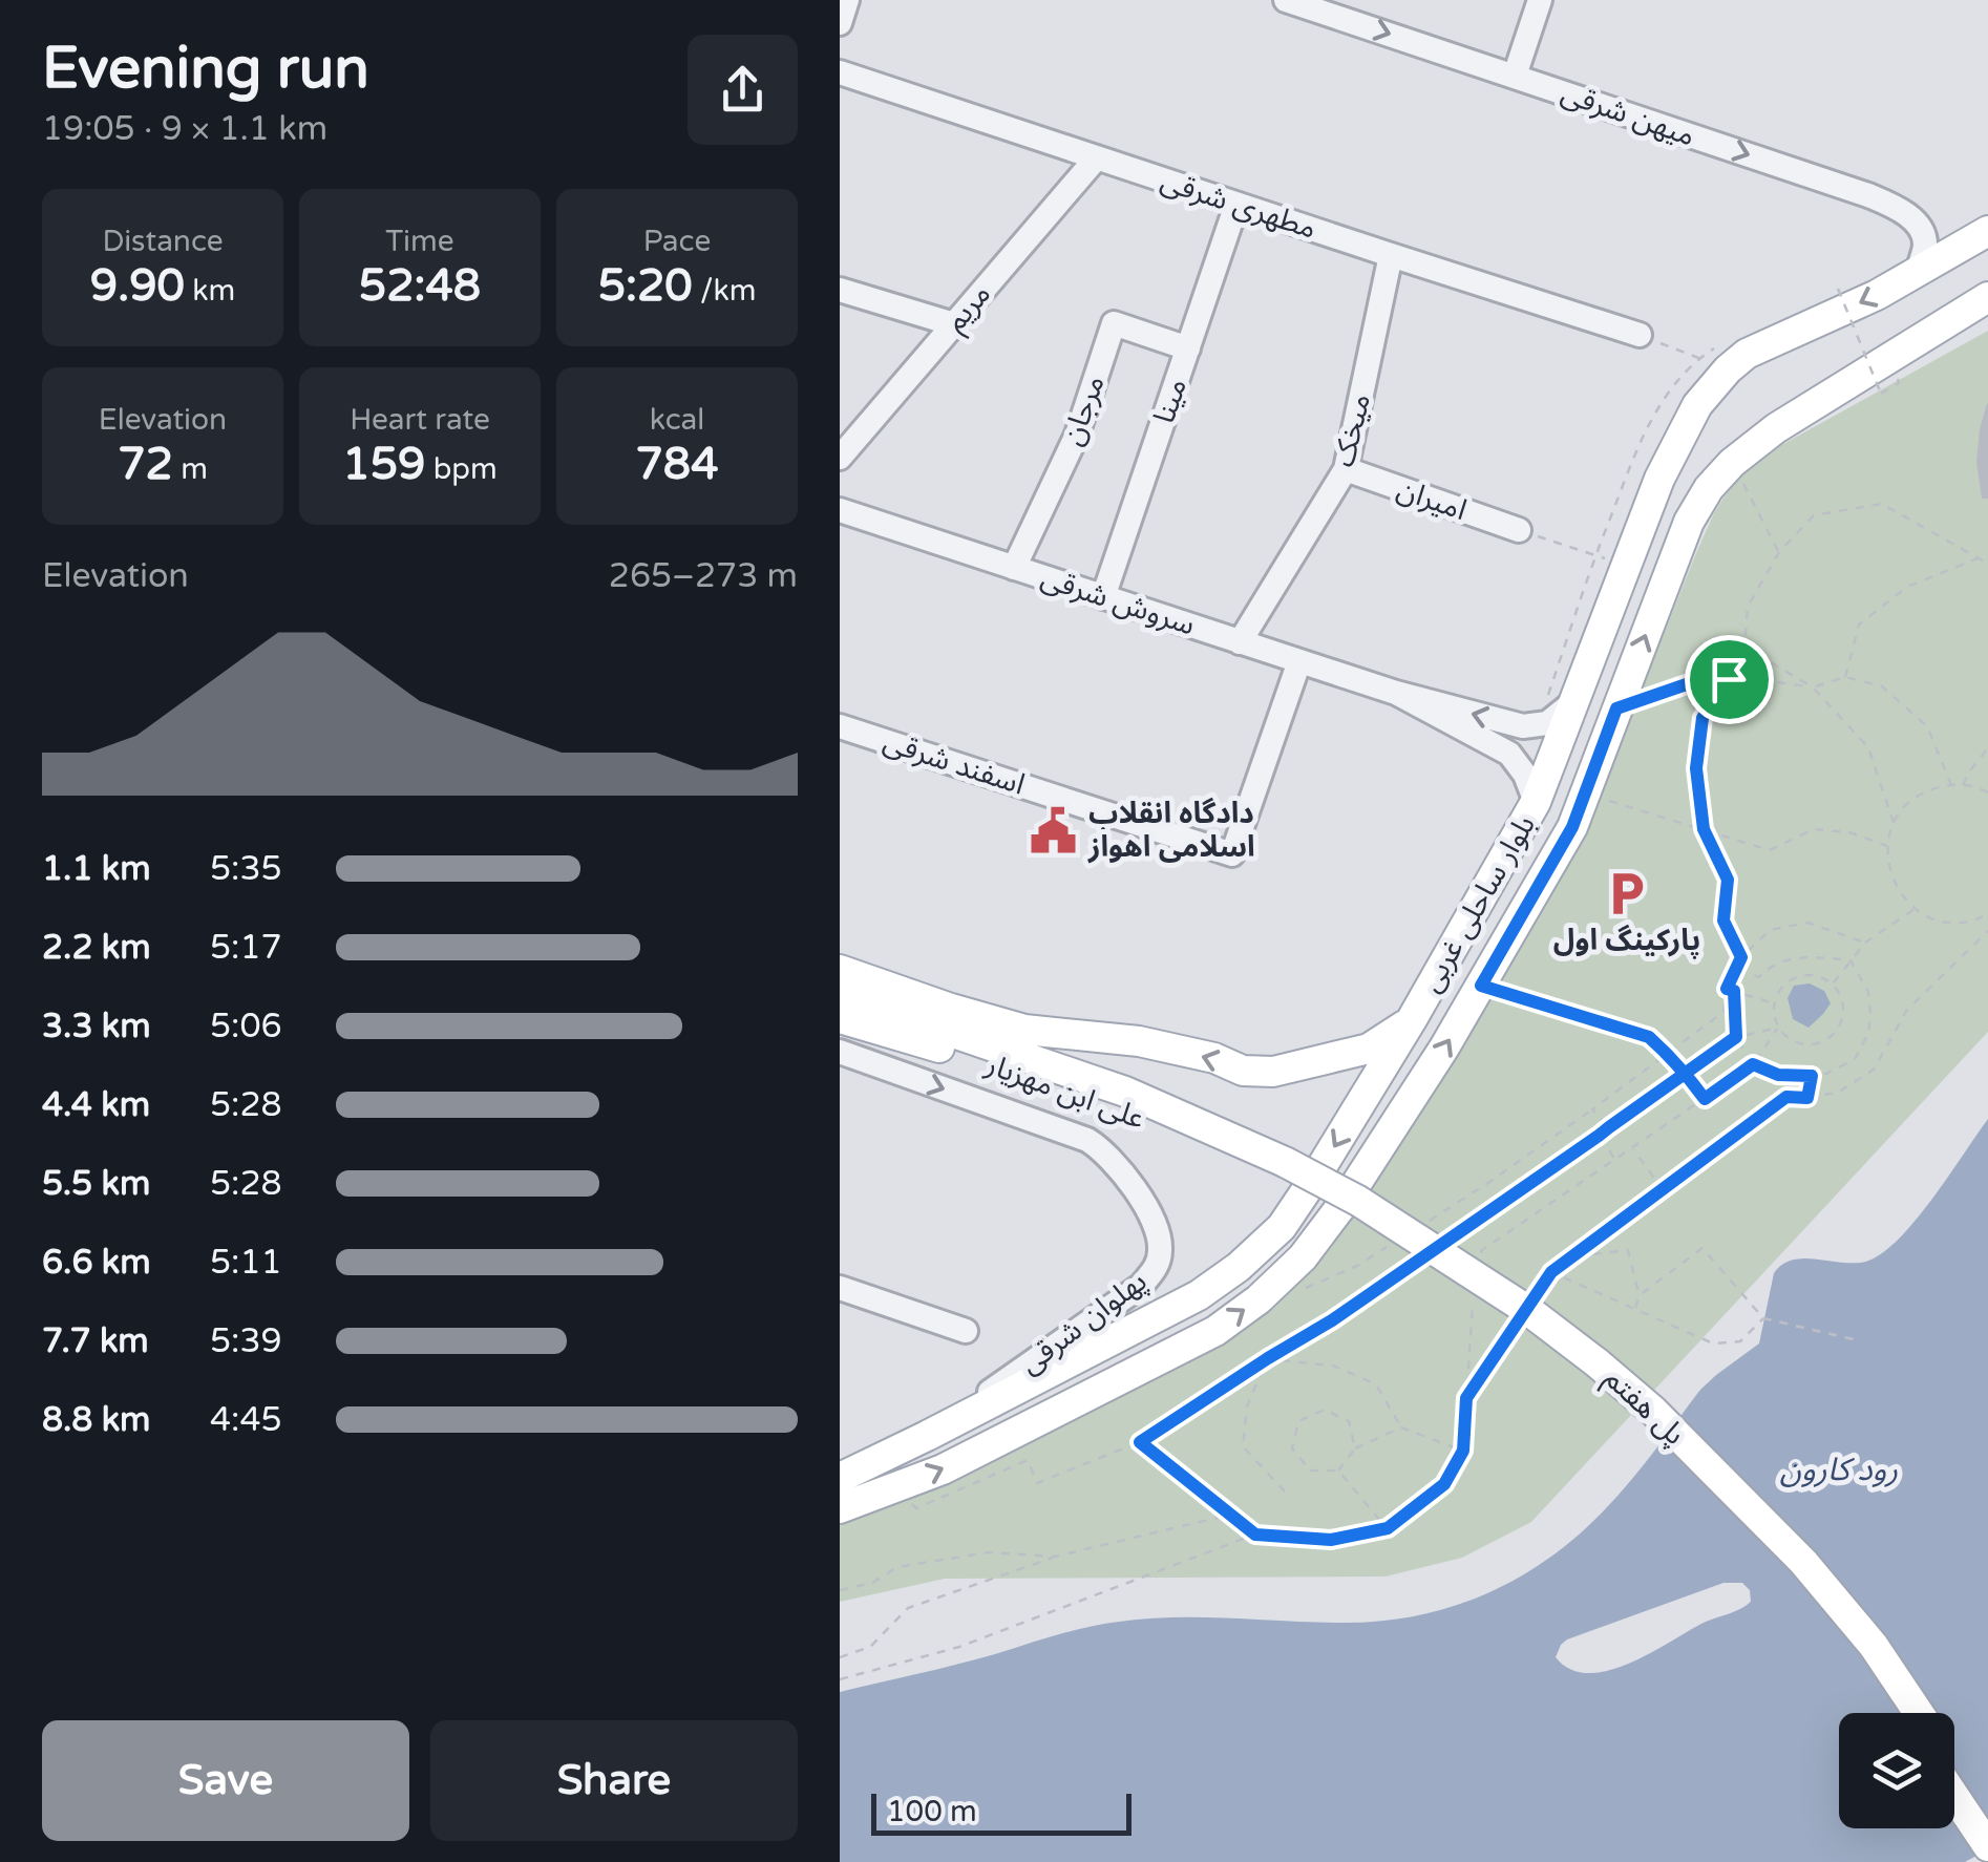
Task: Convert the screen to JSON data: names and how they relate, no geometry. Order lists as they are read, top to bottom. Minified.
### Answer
{"streets":{"main road":["بلوار ساحلی غربی","علی ابن مهزیار","پل هفتم"],"street":["میهن شرقی","مطهری شرقی","مریم","مینا","مرجان","میخک","امیران","سروش شرقی","اسفند شرقی","پهلوان شرقی"]},"crossings":[["میهن شرقی","بلوار ساحلی غربی"],["مطهری شرقی","مریم"],["مطهری شرقی","مینا"],["مطهری شرقی","میخک"],["مینا","مرجان"],["مینا","سروش شرقی"],["مرجان","سروش شرقی"],["میخک","امیران"],["میخک","سروش شرقی"],["سروش شرقی","اسفند شرقی"],["بلوار ساحلی غربی","پهلوان شرقی"],["علی ابن مهزیار","پل هفتم"]],"one_way":["میهن شرقی"],"water":["رود کارون"],"places":{"public building":["دادگاه انقلاب اسلامی اهواز"],"parking":["پارکینگ اول"]},"scale_bar":"100 m","page":{"heading":["Evening run","19:05 · 9 × 1.1 km"],"stats":[["Distance","9.90 km"],["Time","52:48"],["Pace","5:20 /km"],["Elevation","72 m"],["Heart rate","159 bpm"],["kcal","784"]],"chart":["Elevation","265–273 m"],"list":[{"name":"1.1 km","note":"5:35"},{"name":"2.2 km","note":"5:17"},{"name":"3.3 km","note":"5:06"},{"name":"4.4 km","note":"5:28"},{"name":"5.5 km","note":"5:28"},{"name":"6.6 km","note":"5:11"},{"name":"7.7 km","note":"5:39"},{"name":"8.8 km","note":"4:45"}],"buttons":["Save","Share"],"scale":"100 m"}}
